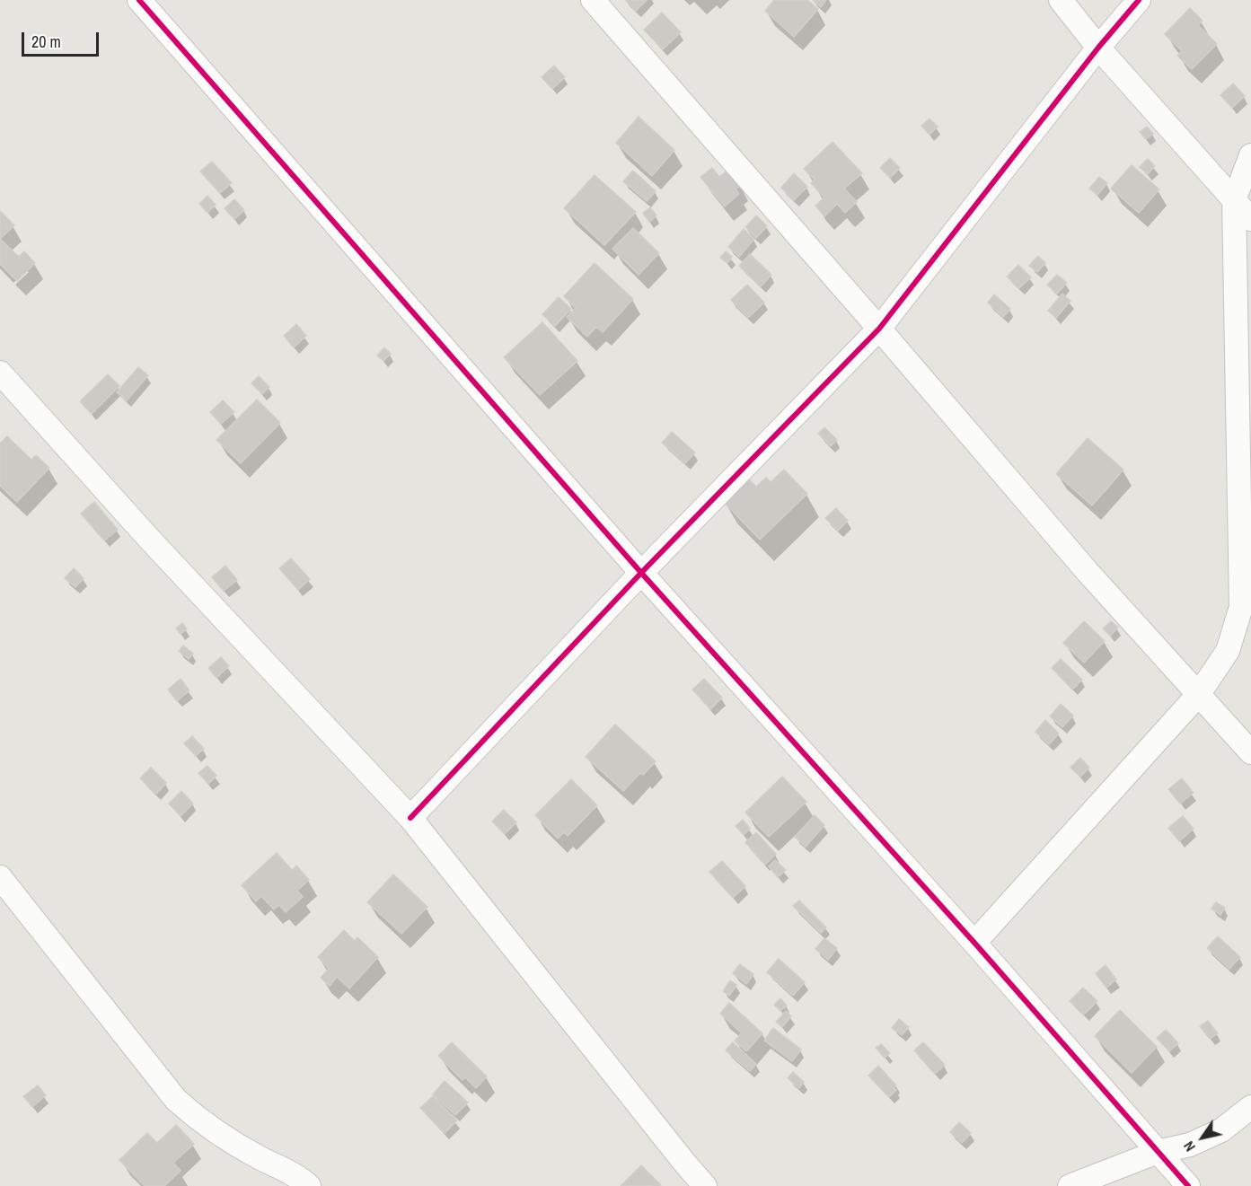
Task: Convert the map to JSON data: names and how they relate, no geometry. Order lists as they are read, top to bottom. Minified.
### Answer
{"scale_bar":"20 m","north":"bottom left"}
